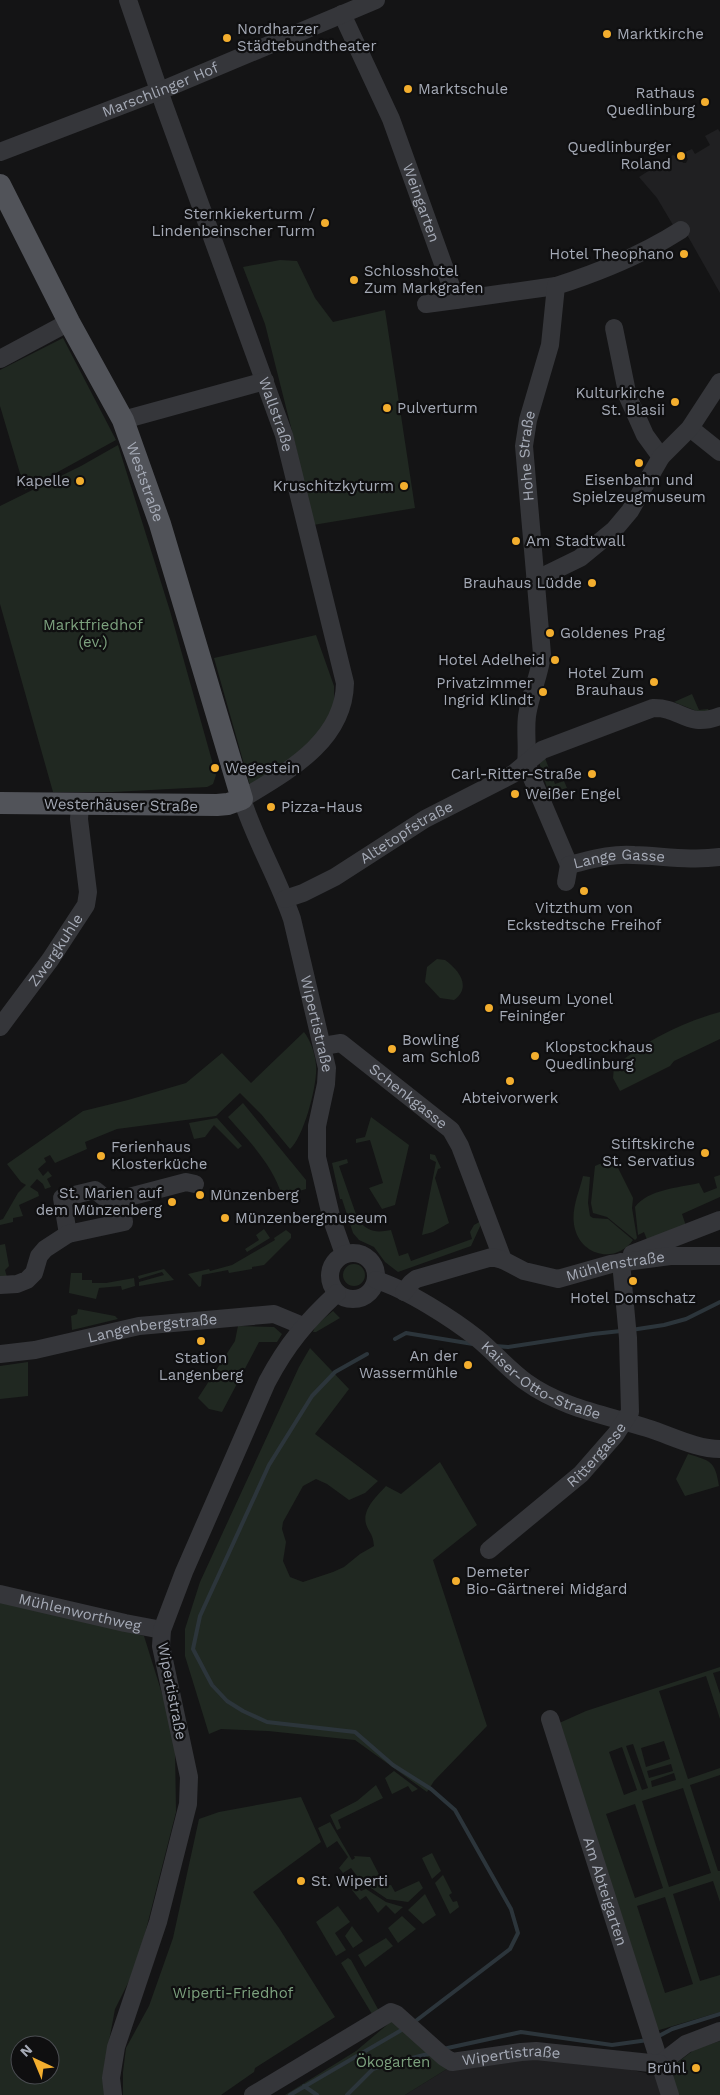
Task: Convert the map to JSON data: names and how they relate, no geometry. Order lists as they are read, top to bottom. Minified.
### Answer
{"streets":{"main road":["Weststraße","Westerhäuser Straße"],"street":["Marschlinger Hof","Weingarten","Wallstraße","Hohe Straße","Altetopfstraße","Lange Gasse","Zwergkuhle","Wipertistraße","Schenkgasse","Mühlenstraße","Langenbergstraße","Kaiser-Otto-Straße","Rittergasse","Mühlenworthweg","Am Abteigarten"]},"crossings":[["Marschlinger Hof","Weingarten"],["Marschlinger Hof","Wallstraße"],["Wallstraße","Weststraße"],["Wallstraße","Westerhäuser Straße"],["Wallstraße","Wipertistraße"],["Hohe Straße","Altetopfstraße"],["Hohe Straße","Lange Gasse"],["Weststraße","Westerhäuser Straße"],["Weststraße","Wipertistraße"],["Westerhäuser Straße","Zwergkuhle"],["Westerhäuser Straße","Wipertistraße"],["Altetopfstraße","Lange Gasse"],["Altetopfstraße","Wipertistraße"],["Wipertistraße","Schenkgasse"],["Wipertistraße","Langenbergstraße"],["Wipertistraße","Kaiser-Otto-Straße"],["Wipertistraße","Mühlenworthweg"],["Wipertistraße","Am Abteigarten"],["Schenkgasse","Mühlenstraße"],["Mühlenstraße","Kaiser-Otto-Straße"],["Mühlenstraße","Rittergasse"],["Kaiser-Otto-Straße","Rittergasse"]],"parks":["Marktfriedhof (ev.)","Wiperti-Friedhof","Ökogarten"],"places":["Marktkirche","Nordharzer Städtebundtheater","Marktschule","Rathaus Quedlinburg","Quedlinburger Roland","Sternkiekerturm / Lindenbeinscher Turm","Hotel Theophano","Schlosshotel Zum Markgrafen","Kulturkirche St. Blasii","Pulverturm","Eisenbahn und Spielzeugmuseum","Kapelle","Kruschitzkyturm","Am Stadtwall","Brauhaus Lüdde","Goldenes Prag","Hotel Adelheid","Hotel Zum Brauhaus","Privatzimmer Ingrid Klindt","Wegestein","Carl-Ritter-Straße","Weißer Engel","Pizza-Haus","Vitzthum von Eckstedtsche Freihof","Museum Lyonel Feininger","Bowling am Schloß","Klopstockhaus Quedlinburg","Abteivorwerk","Stiftskirche St. Servatius","Ferienhaus Klosterküche","Münzenberg","St. Marien auf dem Münzenberg","Münzenbergmuseum","Hotel Domschatz","Station Langenberg","An der Wassermühle","Demeter Bio-Gärtnerei Midgard","St. Wiperti","Brühl"],"north":"top left"}
